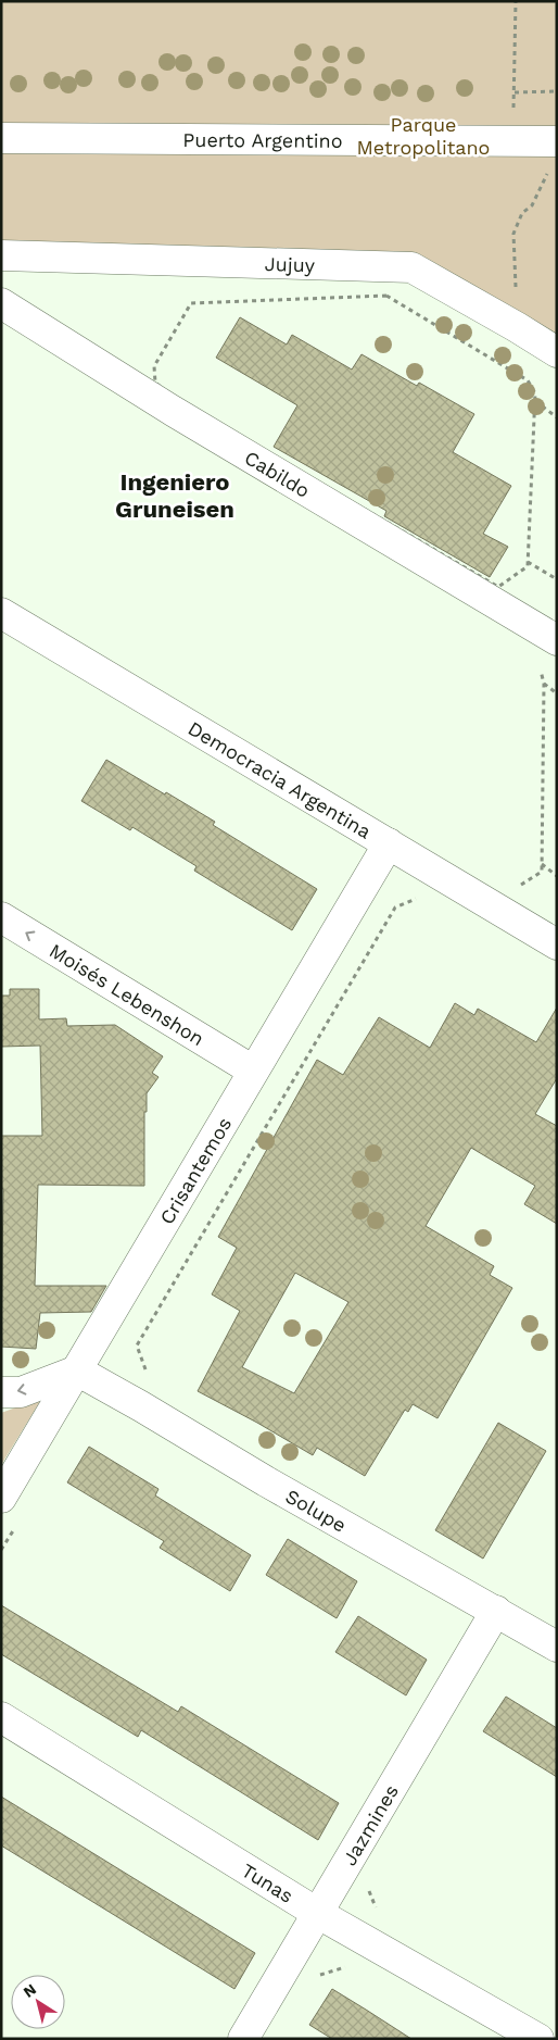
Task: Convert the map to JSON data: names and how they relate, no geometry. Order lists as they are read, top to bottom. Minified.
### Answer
{"streets":{"street":["Puerto Argentino","Jujuy","Cabildo","Democracia Argentina","Moisés Lebenshon","Crisantemos","Solupe","Jazmines","Tunas"]},"crossings":[["Democracia Argentina","Crisantemos"],["Moisés Lebenshon","Crisantemos"],["Crisantemos","Solupe"],["Solupe","Jazmines"],["Jazmines","Tunas"]],"one_way":["Moisés Lebenshon"],"districts":["Ingeniero Gruneisen"],"parks":["Parque Metropolitano"],"north":"top left"}
